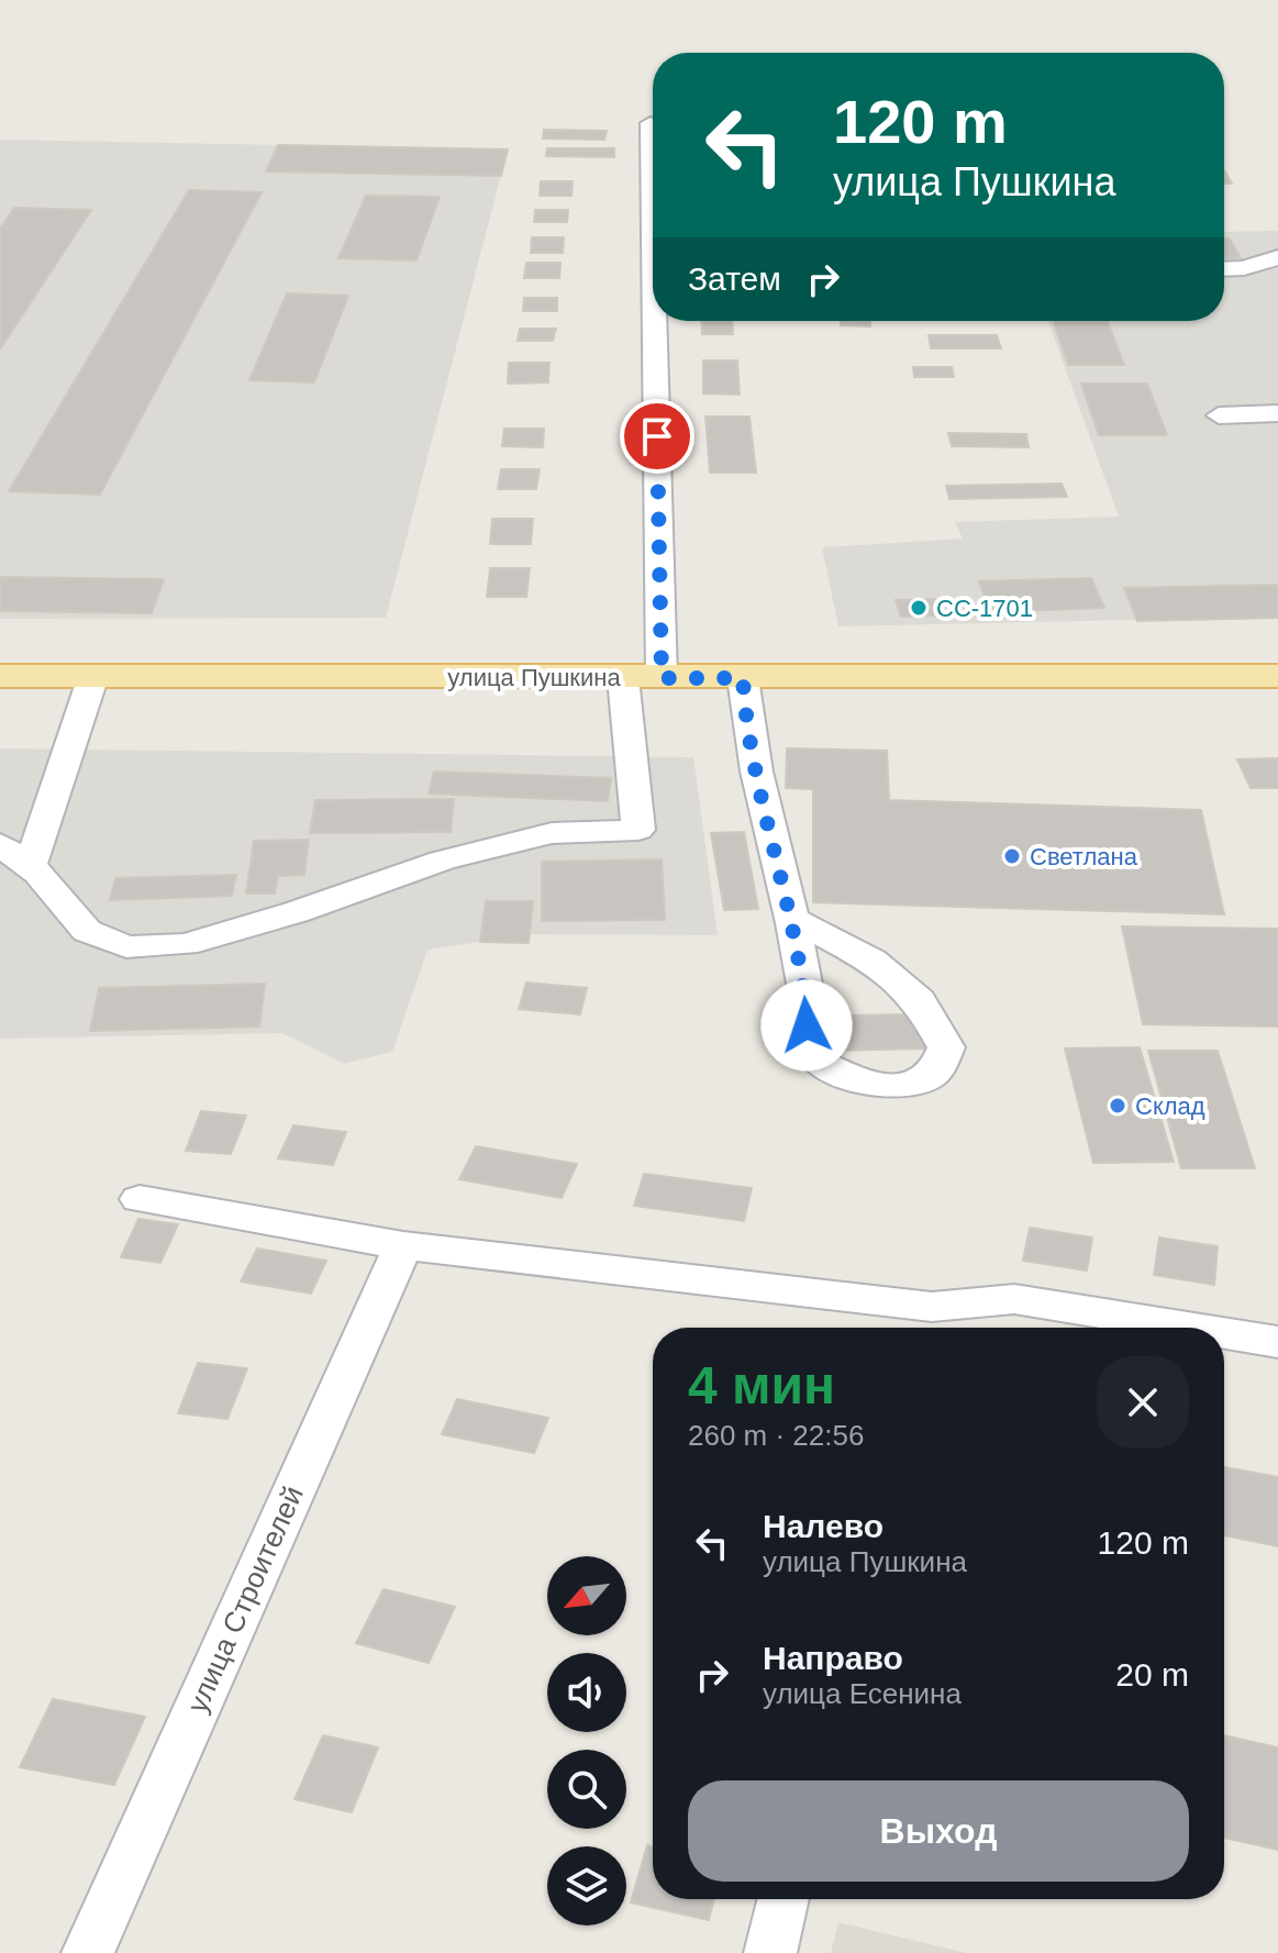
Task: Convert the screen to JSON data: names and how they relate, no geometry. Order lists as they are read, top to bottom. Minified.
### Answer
{"streets":{"main road":["улица Пушкина"],"street":["улица Строителей"]},"places":["СС-1701","Светлана","Склад"],"north":"bottom left","page":{"turn":["120 m","улица Пушкина"],"then":"Затем","heading":["4 мин","260 m · 22:56"],"list":[{"name":"Налево","note":"улица Пушкина","value":"120 m"},{"name":"Направо","note":"улица Есенина","value":"20 m"}],"buttons":"Выход"}}
